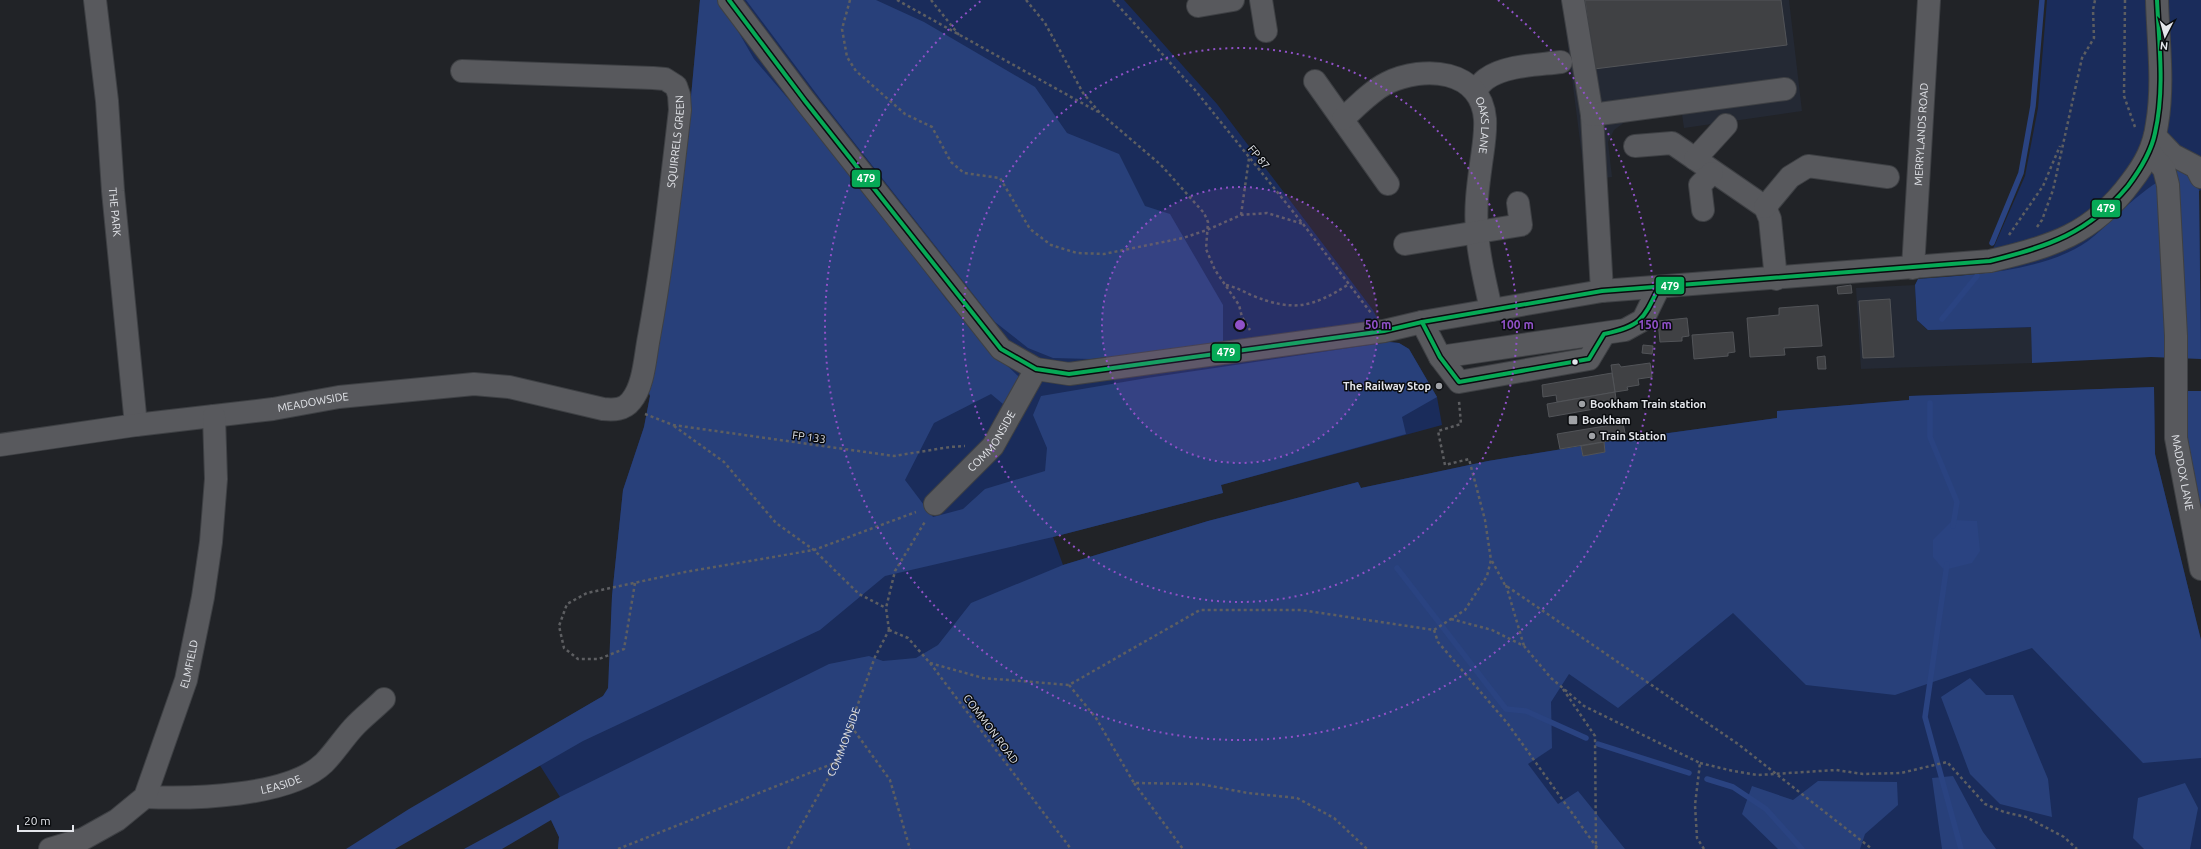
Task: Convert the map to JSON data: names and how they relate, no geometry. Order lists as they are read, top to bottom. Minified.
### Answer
{"streets":{"street":["OAKS LANE","MERRYLANDS ROAD","SQUIRRELS GREEN","THE PARK","MEADOWSIDE","COMMONSIDE","MADDOX LANE","ELMFIELD","LEASIDE"],"path":["FP 87","FP 133","COMMON ROAD"]},"crossings":[["SQUIRRELS GREEN","MEADOWSIDE"],["SQUIRRELS GREEN","FP 133"],["THE PARK","MEADOWSIDE"],["MEADOWSIDE","FP 133"],["MEADOWSIDE","ELMFIELD"],["FP 133","COMMONSIDE"],["COMMONSIDE","COMMON ROAD"],["ELMFIELD","LEASIDE"]],"places":{"other":["The Railway Stop","Bookham Train station","Train Station"],"transit":["Bookham"]},"lines":["transit line 479"],"scale_bar":"20 m","north":"bottom","rings":["50 m","100 m","150 m"]}
